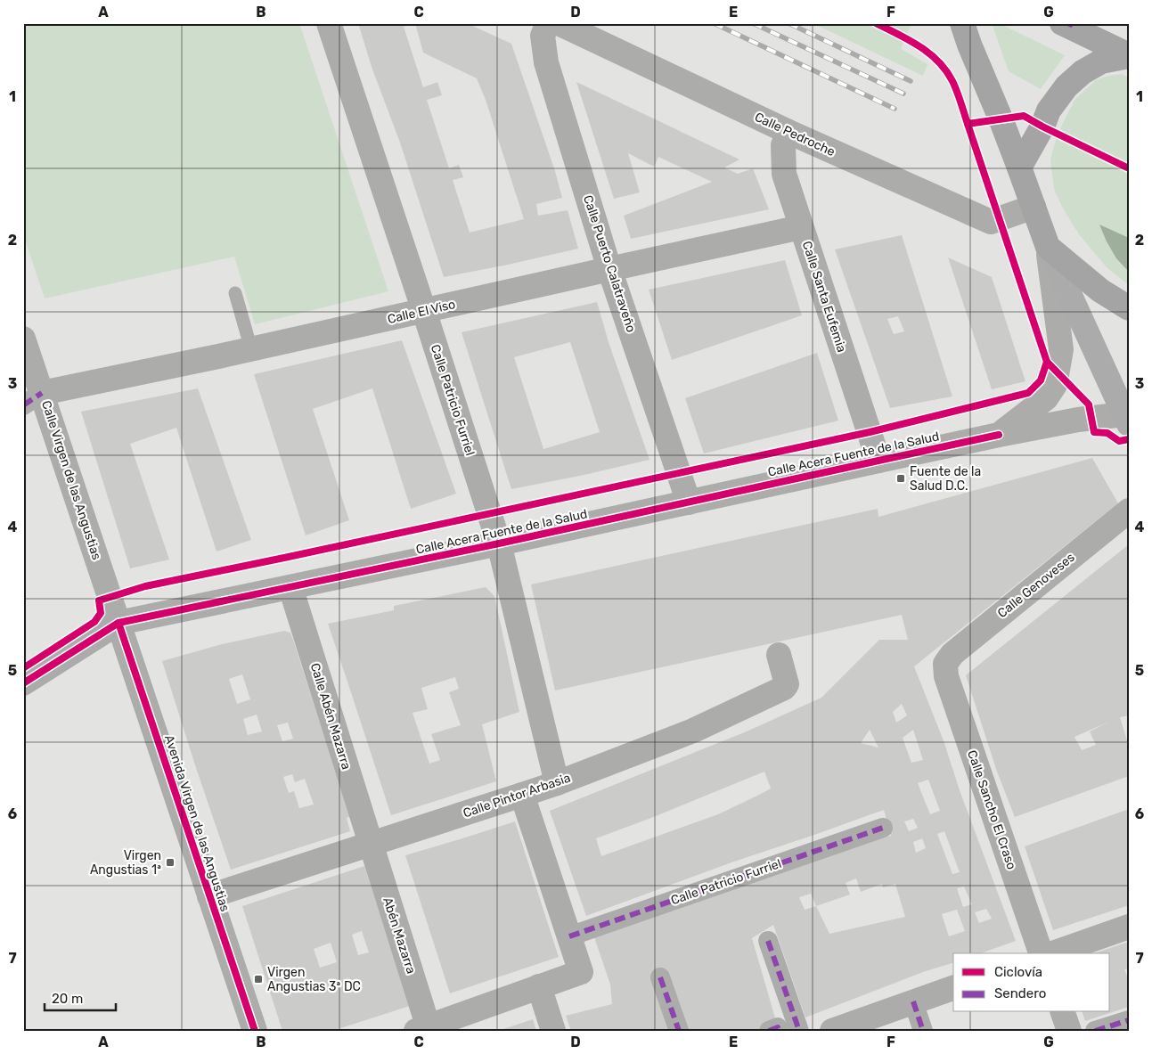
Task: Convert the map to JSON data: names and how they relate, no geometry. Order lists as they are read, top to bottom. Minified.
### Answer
{"streets":{"main road":["Calle Acera Fuente de la Salud"],"street":["Calle Pedroche","Calle Puerto Calatraveño","Calle Santa Eufemia","Calle El Viso","Calle Patricio Furriel","Calle Virgen de las Angustias","Calle Genoveses","Calle Abén Mazarra","Calle Pintor Arbasia","Calle Sancho El Craso","Avenida Virgen de las Angustias","Abén Mazarra"]},"crossings":[["Calle Pedroche","Calle Santa Eufemia"],["Calle Puerto Calatraveño","Calle El Viso"],["Calle Puerto Calatraveño","Calle Acera Fuente de la Salud"],["Calle Santa Eufemia","Calle El Viso"],["Calle Santa Eufemia","Calle Acera Fuente de la Salud"],["Calle El Viso","Calle Patricio Furriel"],["Calle El Viso","Calle Virgen de las Angustias"],["Calle Patricio Furriel","Calle Acera Fuente de la Salud"],["Calle Patricio Furriel","Calle Pintor Arbasia"],["Calle Acera Fuente de la Salud","Calle Virgen de las Angustias"],["Calle Acera Fuente de la Salud","Calle Abén Mazarra"],["Calle Acera Fuente de la Salud","Avenida Virgen de las Angustias"],["Calle Virgen de las Angustias","Avenida Virgen de las Angustias"],["Calle Genoveses","Calle Sancho El Craso"],["Calle Abén Mazarra","Calle Pintor Arbasia"],["Calle Abén Mazarra","Abén Mazarra"],["Calle Pintor Arbasia","Avenida Virgen de las Angustias"],["Calle Pintor Arbasia","Abén Mazarra"]],"places":{"transit":["Fuente de la Salud D.C.","Virgen Angustias 1ª","Virgen Angustias 3ª DC"]},"legend":["Ciclovía","Sendero"],"scale_bar":"20 m","grid":{"columns":["A","B","C","D","E","F","G"],"rows":["1","2","3","4","5","6","7"]}}
